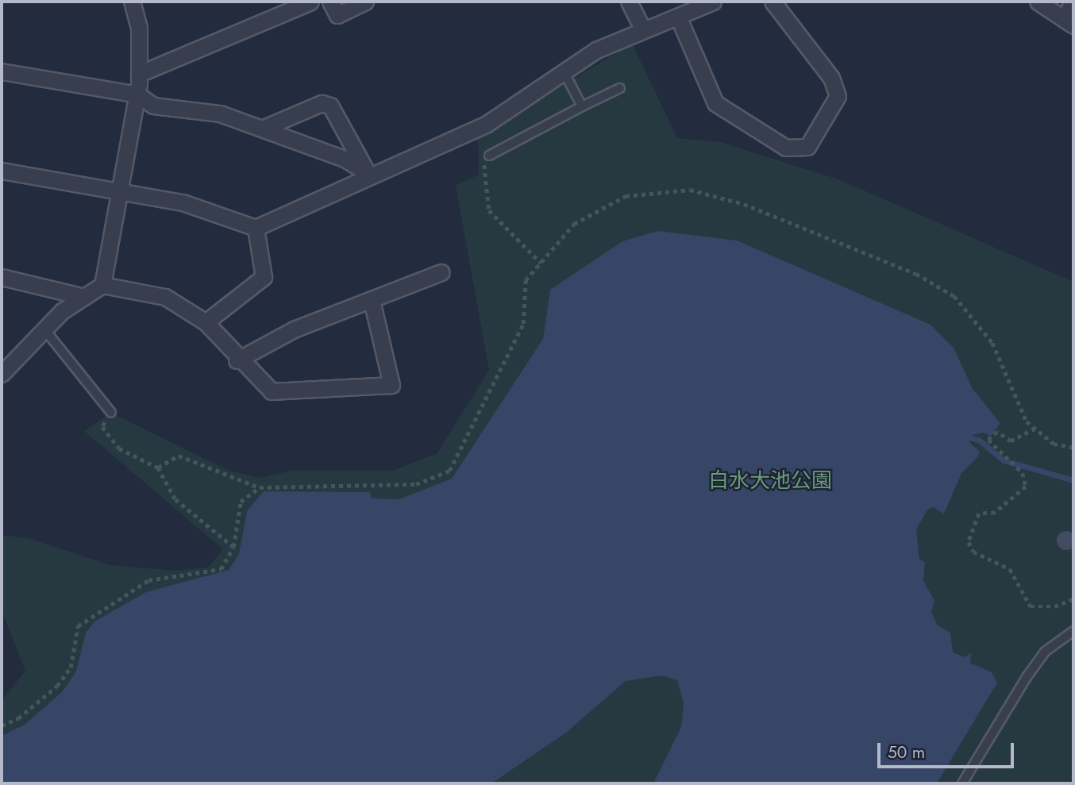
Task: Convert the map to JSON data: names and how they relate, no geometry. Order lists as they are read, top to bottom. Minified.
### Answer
{"parks":["白水大池公園"],"scale_bar":"50 m"}
